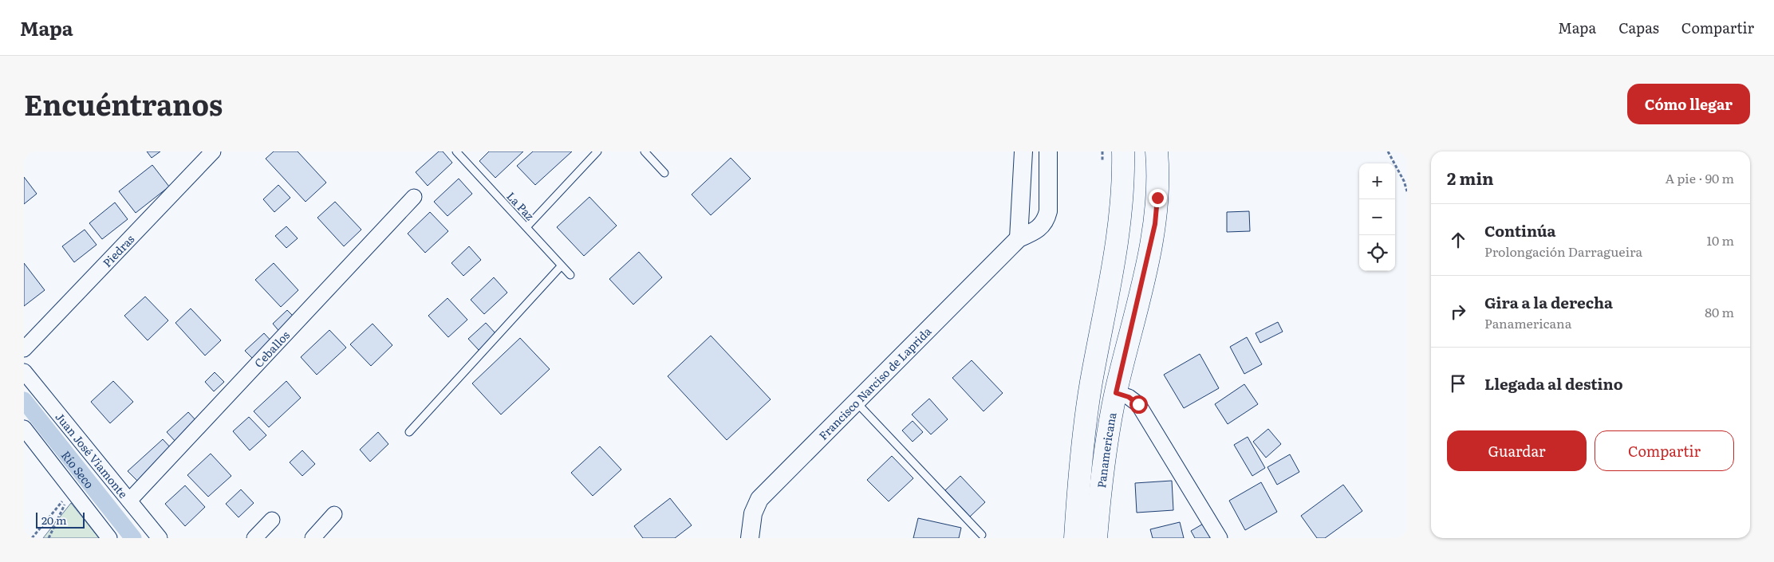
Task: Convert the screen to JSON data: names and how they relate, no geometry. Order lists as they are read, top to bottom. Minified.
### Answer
{"streets":{"main road":["Panamericana"],"street":["Piedras","Ceballos","Francisco Narciso de Laprida","Juan José Viamonte"],"lane":["La Paz"]},"crossings":[["Ceballos","Juan José Viamonte"]],"water":["Río Seco"],"scale_bar":"20 m","page":{"header":"Mapa","nav":["Mapa","Capas","Compartir"],"title":"Encuéntranos","buttons":["Cómo llegar",["Guardar","Compartir"]],"heading":["2 min","A pie · 90 m"],"map_buttons":["+","−"],"list":[["Continúa","Prolongación Darragueira","10 m"],["Gira a la derecha","Panamericana","80 m"],"Llegada al destino"],"scale":"20 m"}}
